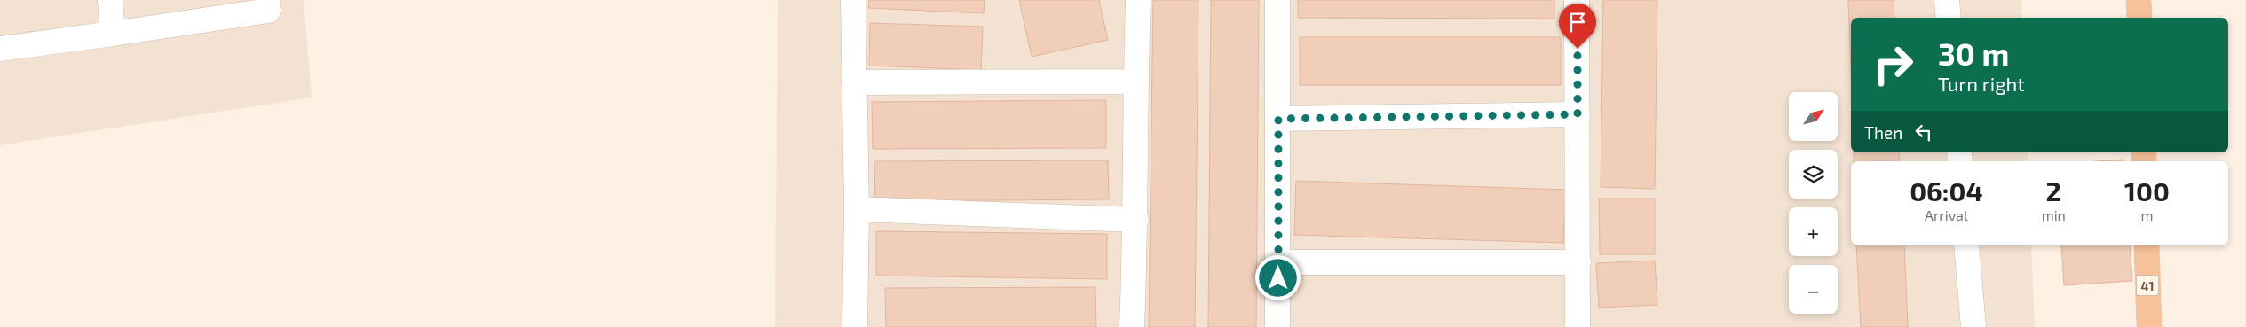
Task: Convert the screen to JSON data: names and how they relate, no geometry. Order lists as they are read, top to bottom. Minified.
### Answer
{"streets":{"highway":["41"]},"north":"top right","page":{"turn":["30 m","Turn right"],"map_buttons":["+","−"],"then":"Then","eta":["06:04","Arrival","2","min","100","m"]}}
